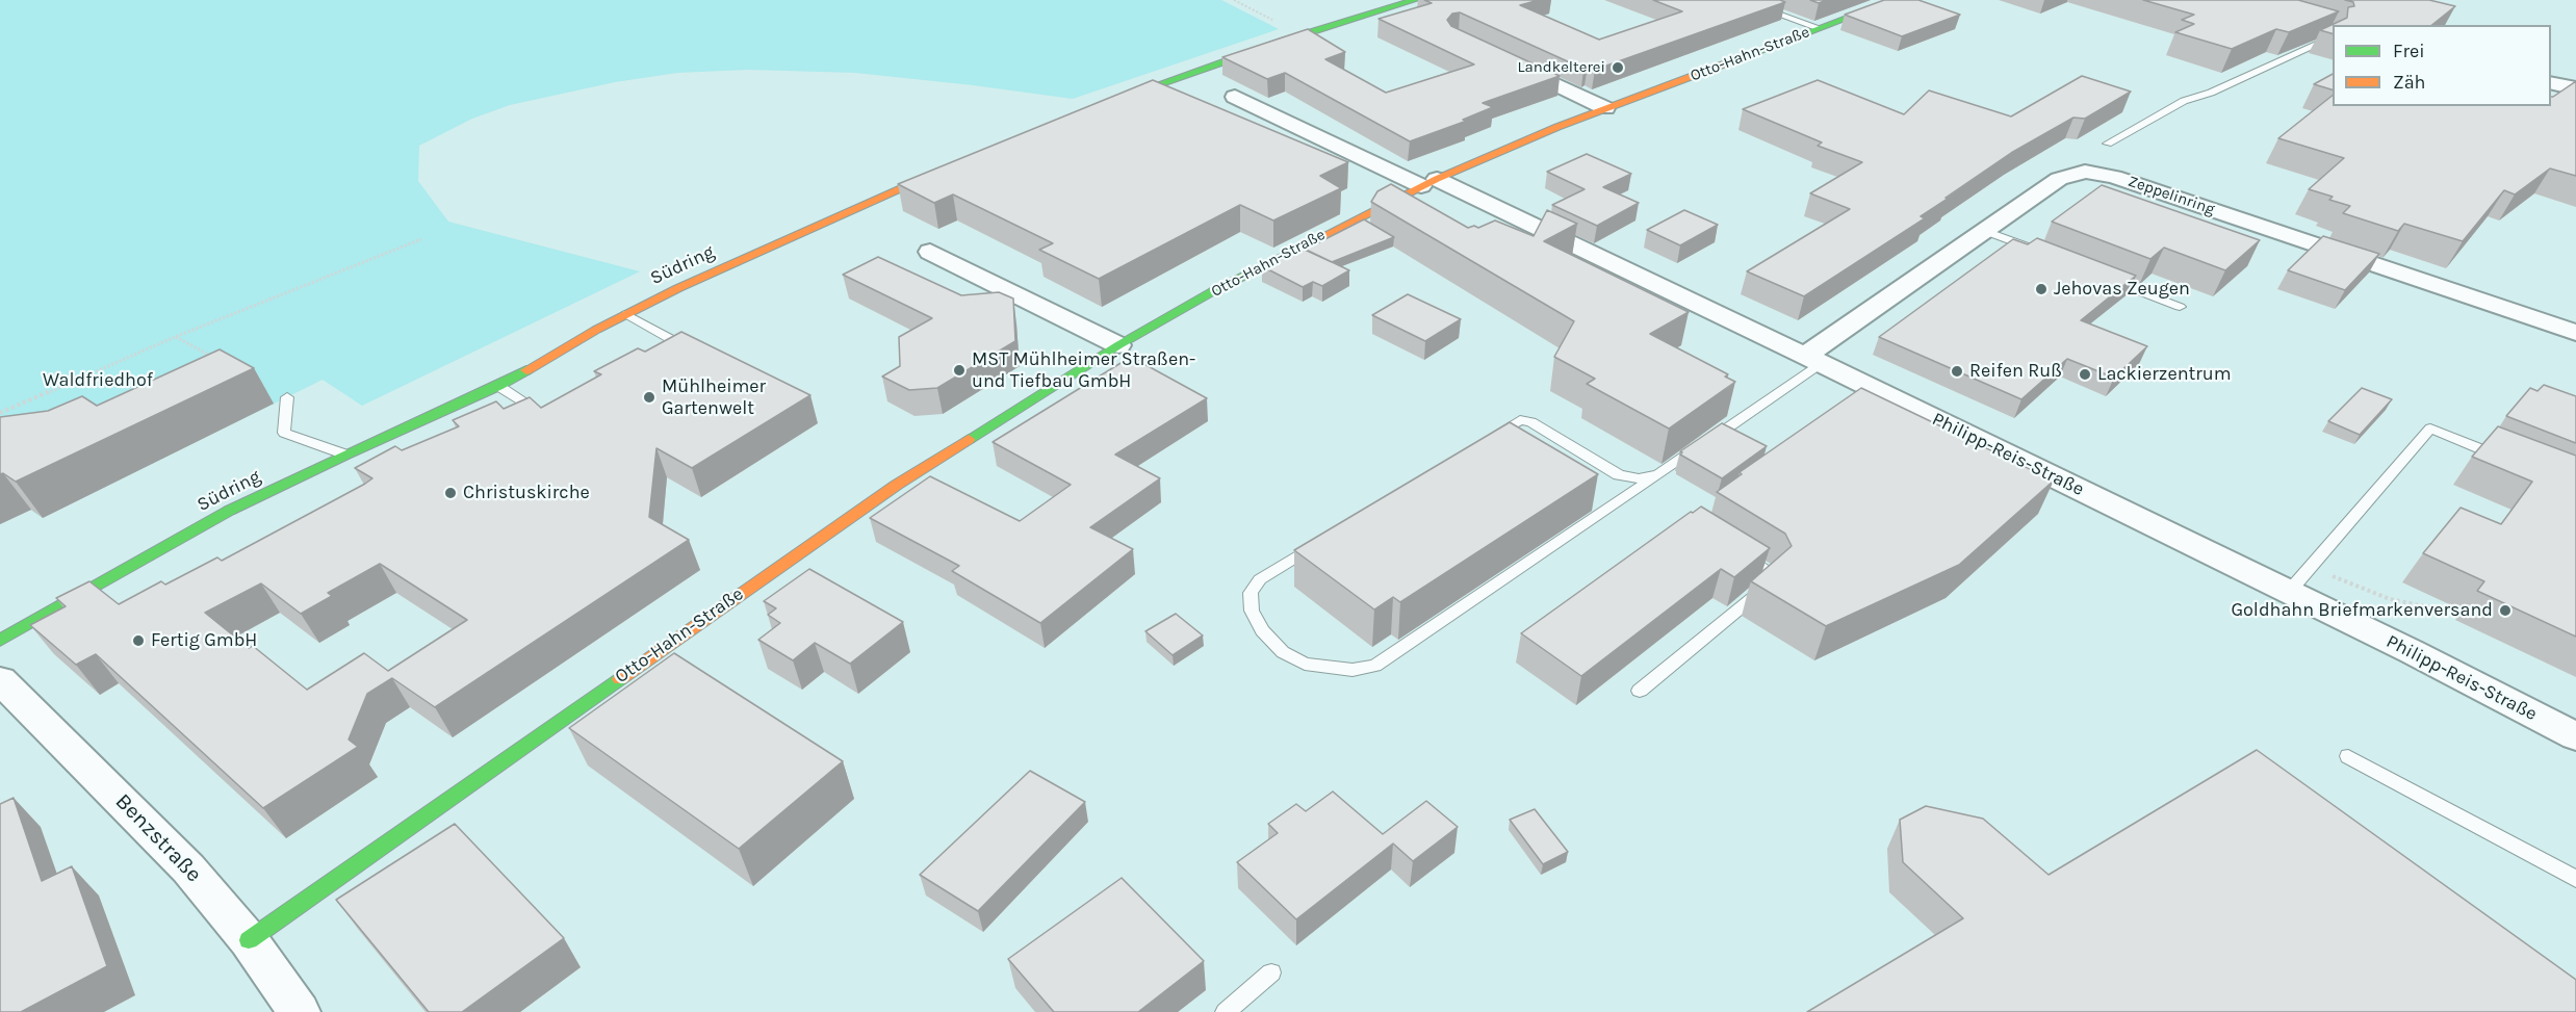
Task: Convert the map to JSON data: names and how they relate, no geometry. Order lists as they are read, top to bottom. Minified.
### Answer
{"streets":{"street":["Otto-Hahn-Straße","Zeppelinring","Südring","Philipp-Reis-Straße","Benzstraße"]},"crossings":[["Otto-Hahn-Straße","Philipp-Reis-Straße"],["Otto-Hahn-Straße","Benzstraße"],["Zeppelinring","Philipp-Reis-Straße"]],"parks":["Waldfriedhof"],"places":["Landkelterei","Jehovas Zeugen","MST Mühlheimer Straßen- und Tiefbau GmbH","Reifen Ruß","Lackierzentrum","Mühlheimer Gartenwelt","Christuskirche","Goldhahn Briefmarkenversand","Fertig GmbH"],"legend":["Frei","Zäh"]}
